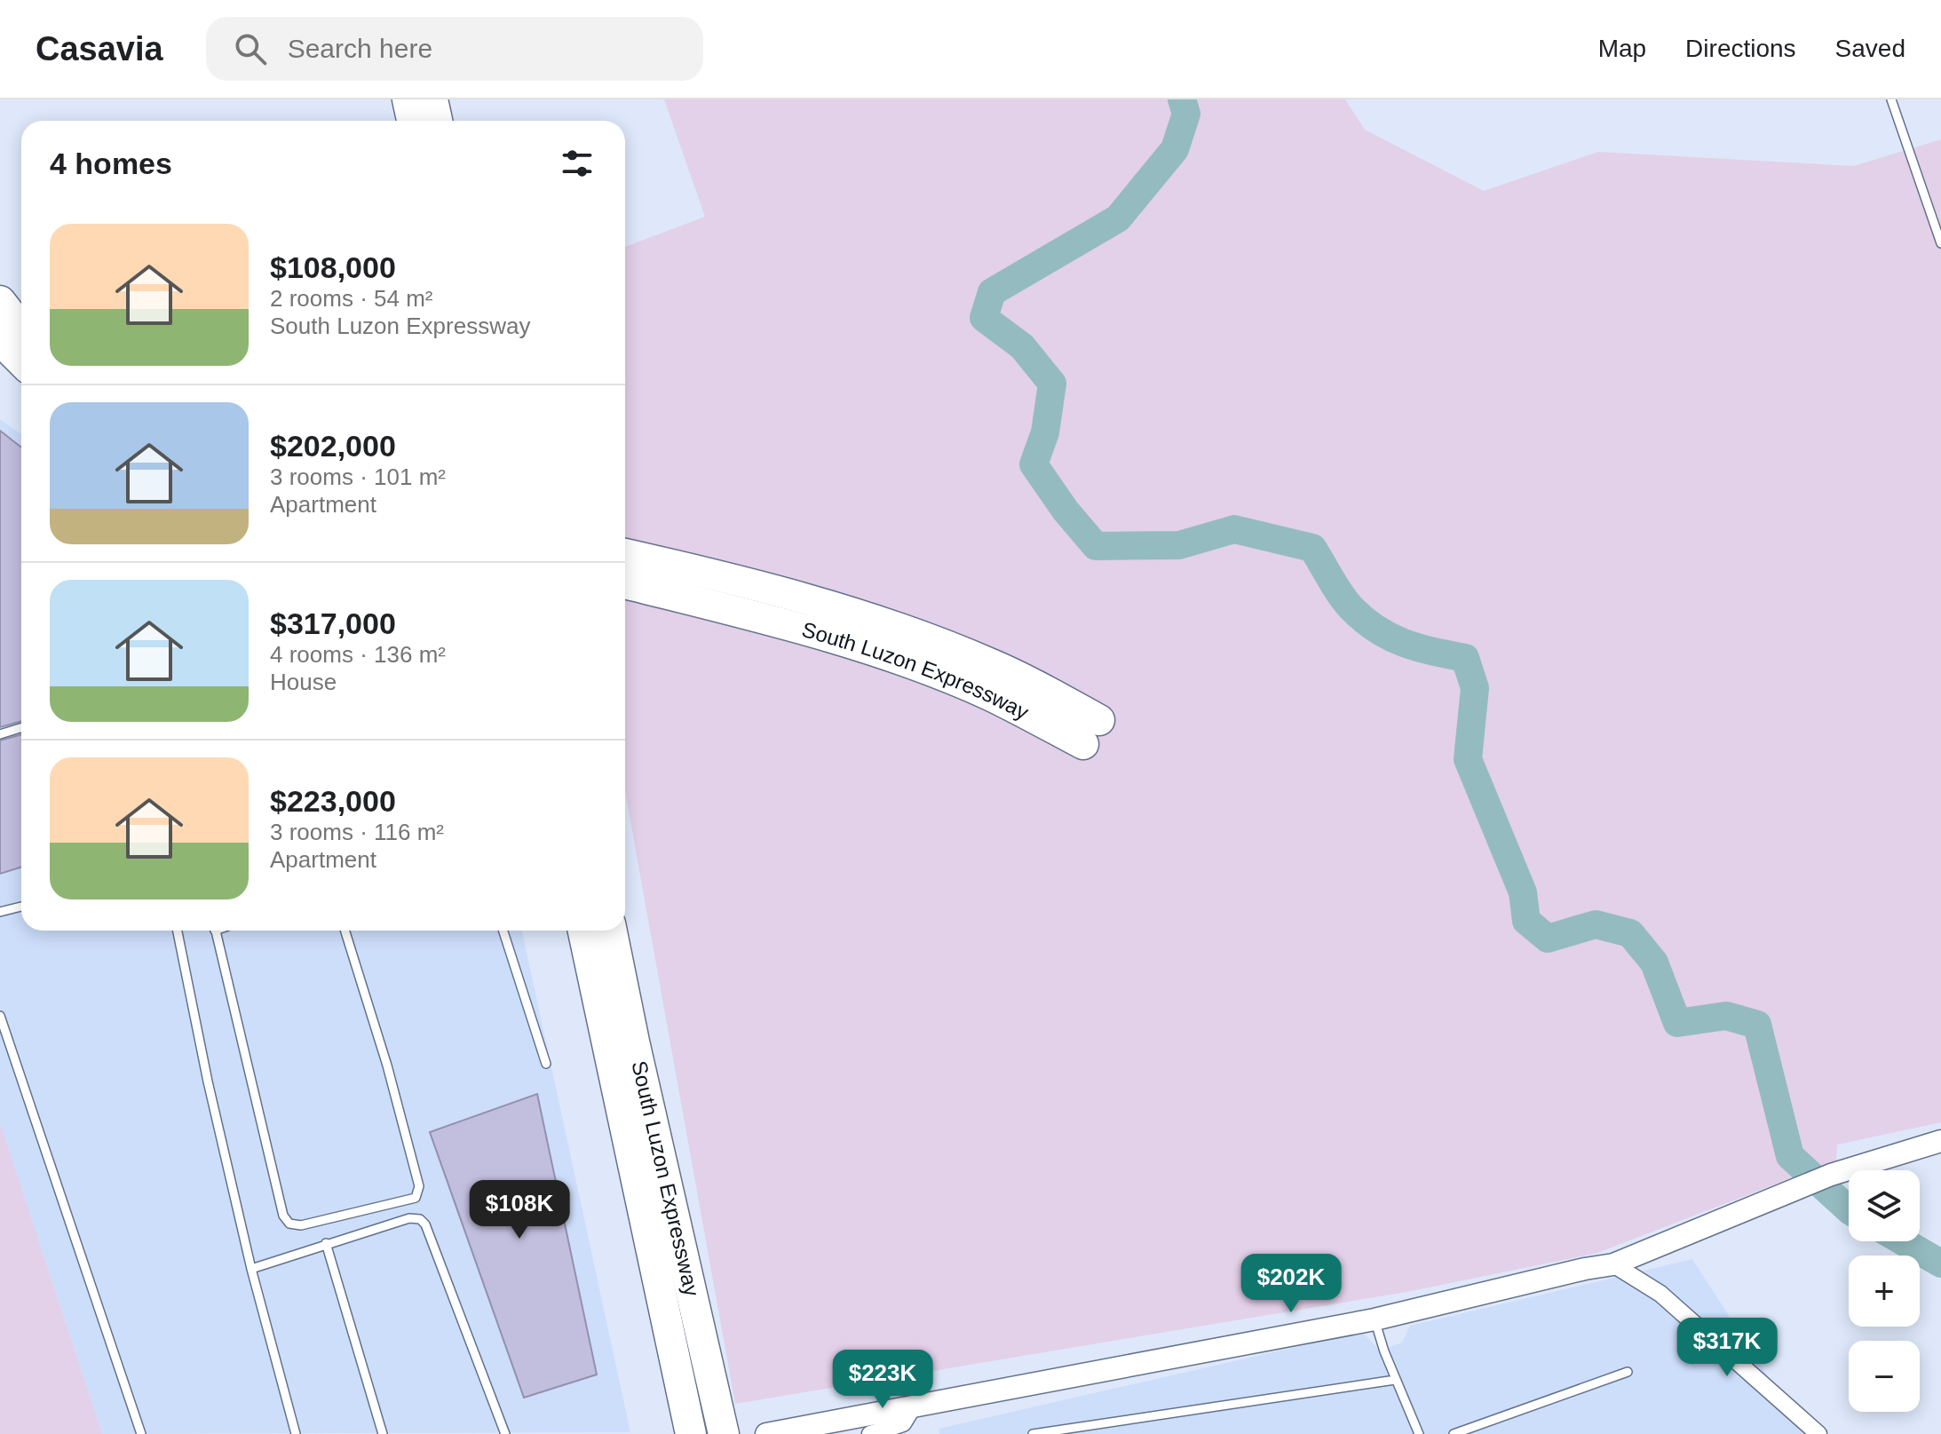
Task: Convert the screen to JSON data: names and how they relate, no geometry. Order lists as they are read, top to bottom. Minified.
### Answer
{"streets":{"highway":["South Luzon Expressway"]},"page":{"header":"Casavia","search":"Search here","nav":["Map","Directions","Saved"],"heading":"4 homes","list":[{"name":"$108,000","note":"2 rooms · 54 m² · South Luzon Expressway"},{"name":"$202,000","note":"3 rooms · 101 m² · Apartment"},{"name":"$317,000","note":"4 rooms · 136 m² · House"},{"name":"$223,000","note":"3 rooms · 116 m² · Apartment"}],"map_buttons":["+","−"],"price":["$108K","$202K","$317K","$223K"]}}
